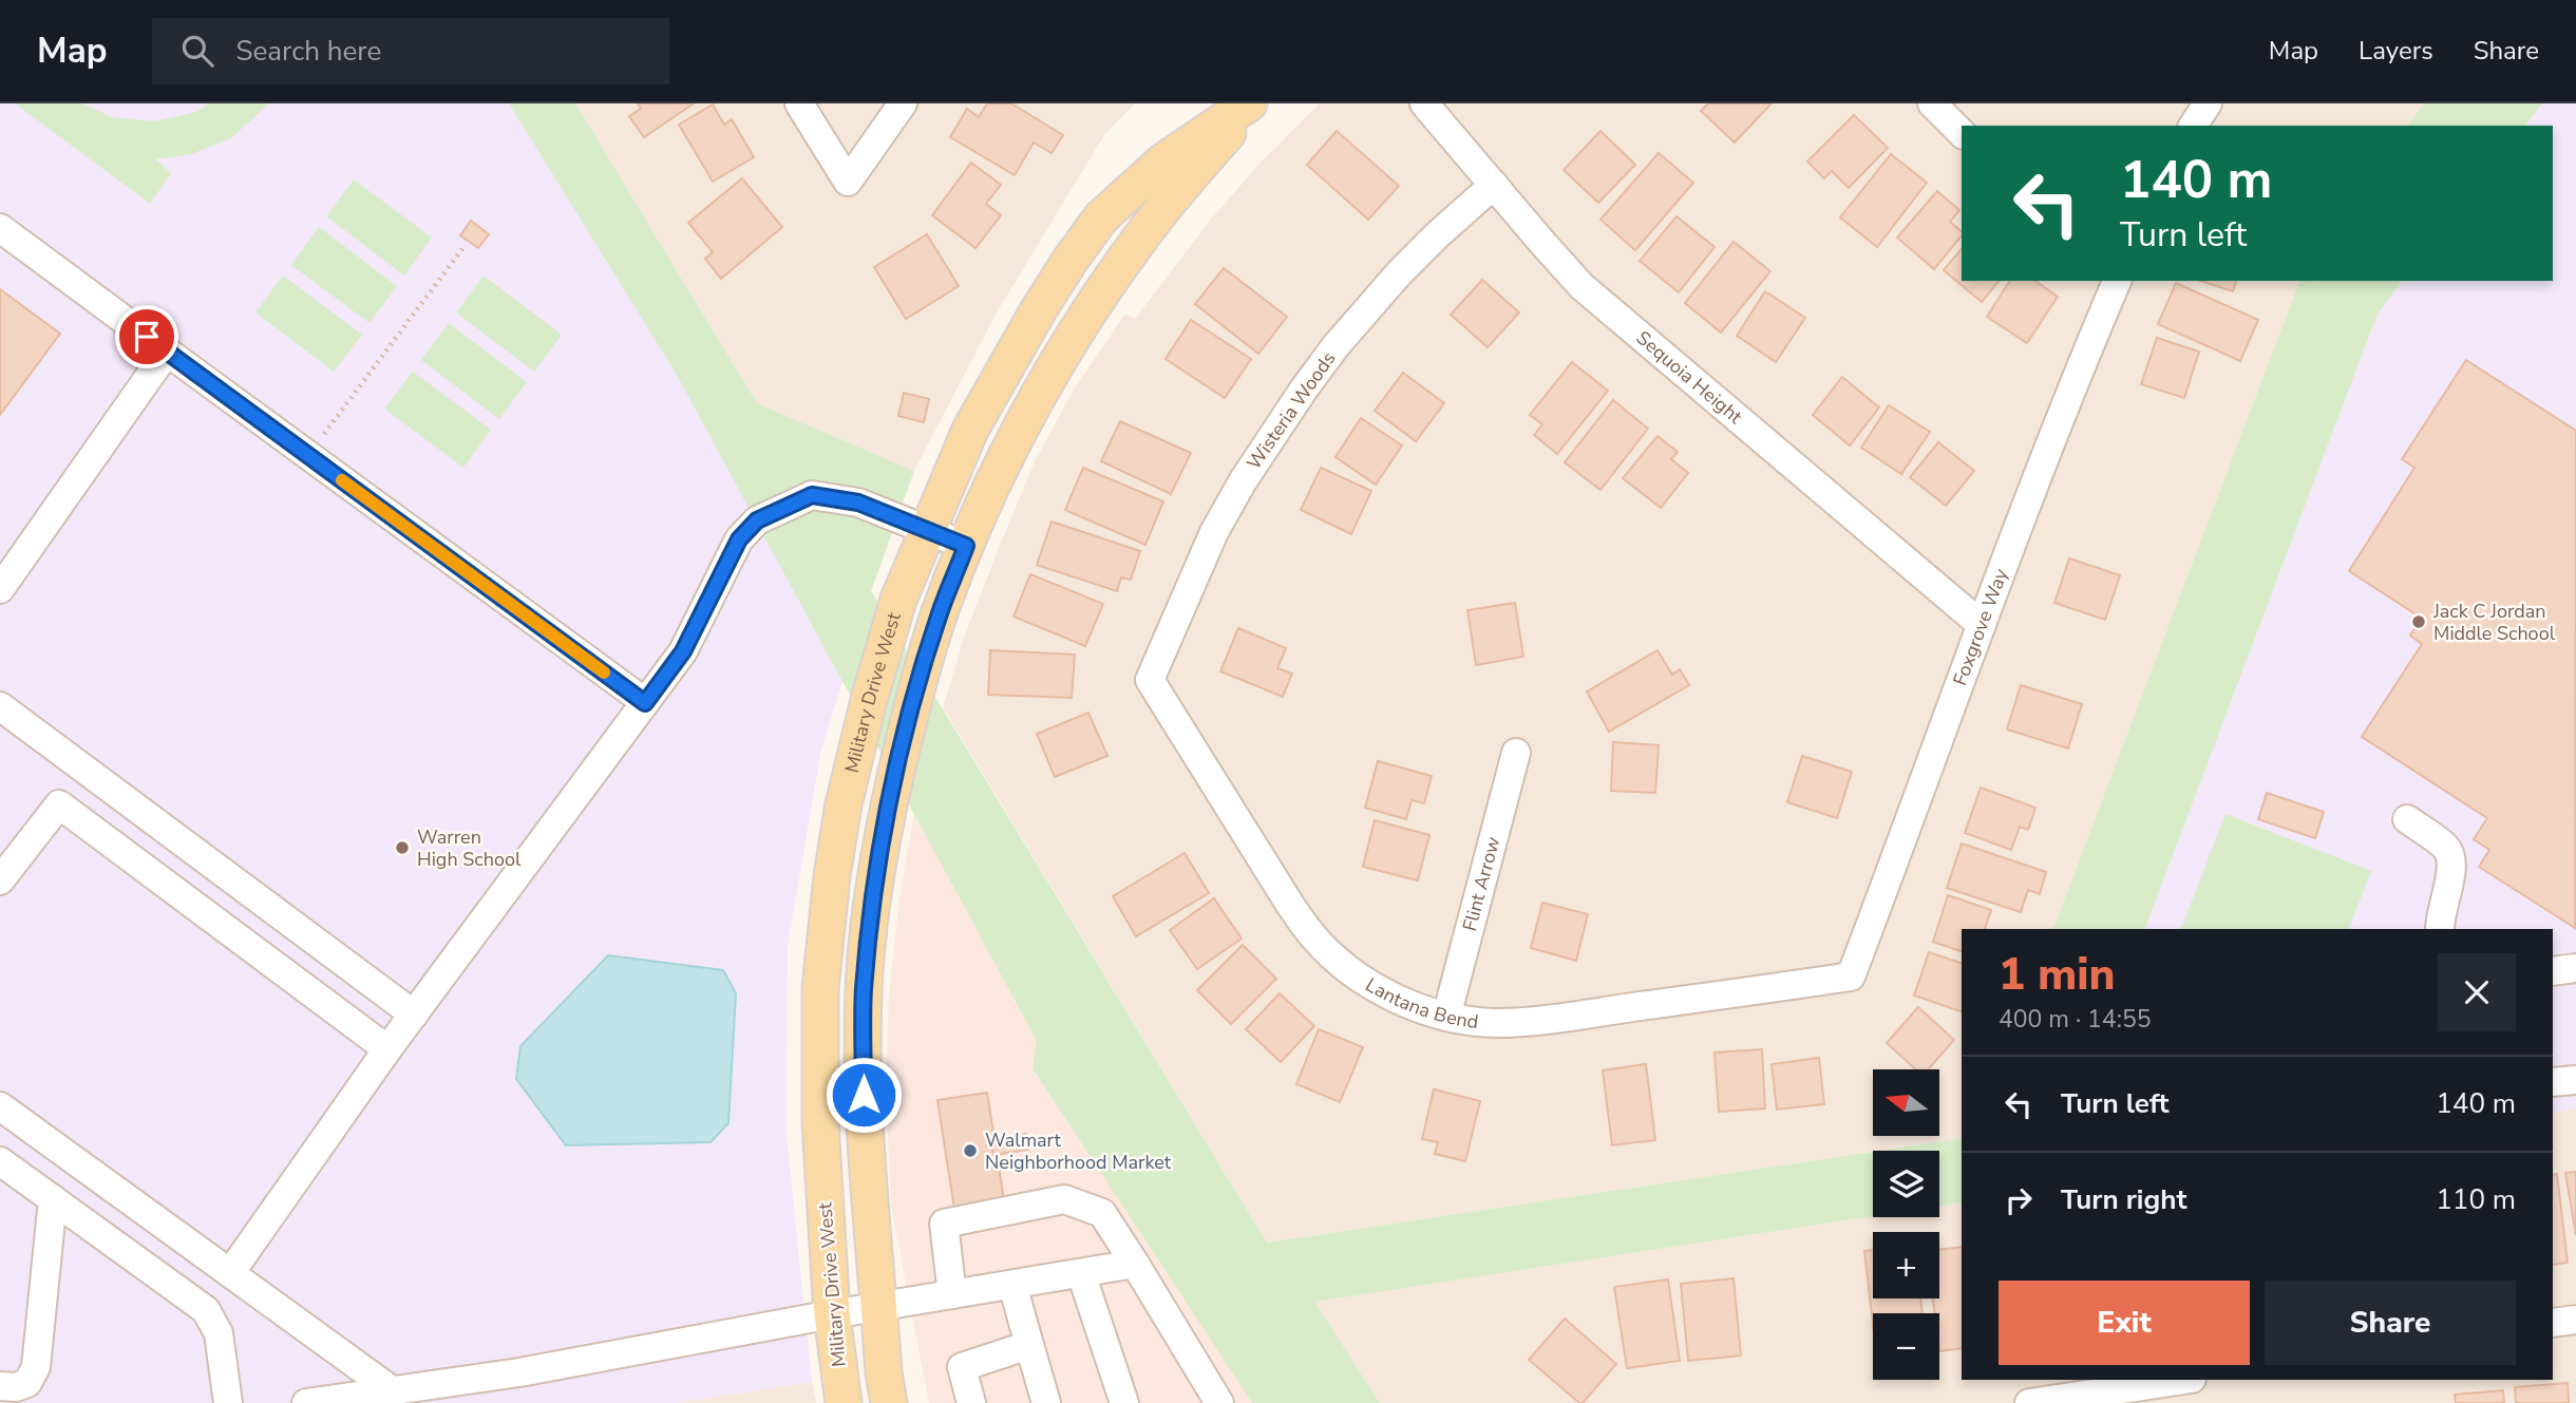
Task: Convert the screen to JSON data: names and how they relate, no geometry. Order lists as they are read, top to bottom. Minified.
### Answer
{"streets":{"main road":["Military Drive West"],"street":["Sequoia Height","Wisteria Woods","Foxgrove Way","Flint Arrow","Lantana Bend"]},"crossings":[["Sequoia Height","Wisteria Woods"],["Sequoia Height","Foxgrove Way"],["Wisteria Woods","Lantana Bend"],["Foxgrove Way","Lantana Bend"],["Flint Arrow","Lantana Bend"]],"places":["Jack C Jordan Middle School","Warren High School","Walmart Neighborhood Market"],"north":"left","page":{"header":"Map","search":"Search here","nav":["Map","Layers","Share"],"turn":["140 m","Turn left"],"heading":["1 min","400 m · 14:55"],"list":[{"name":"Turn left","value":"140 m"},{"name":"Turn right","value":"110 m"}],"map_buttons":["+","−"],"buttons":["Exit","Share"]}}
